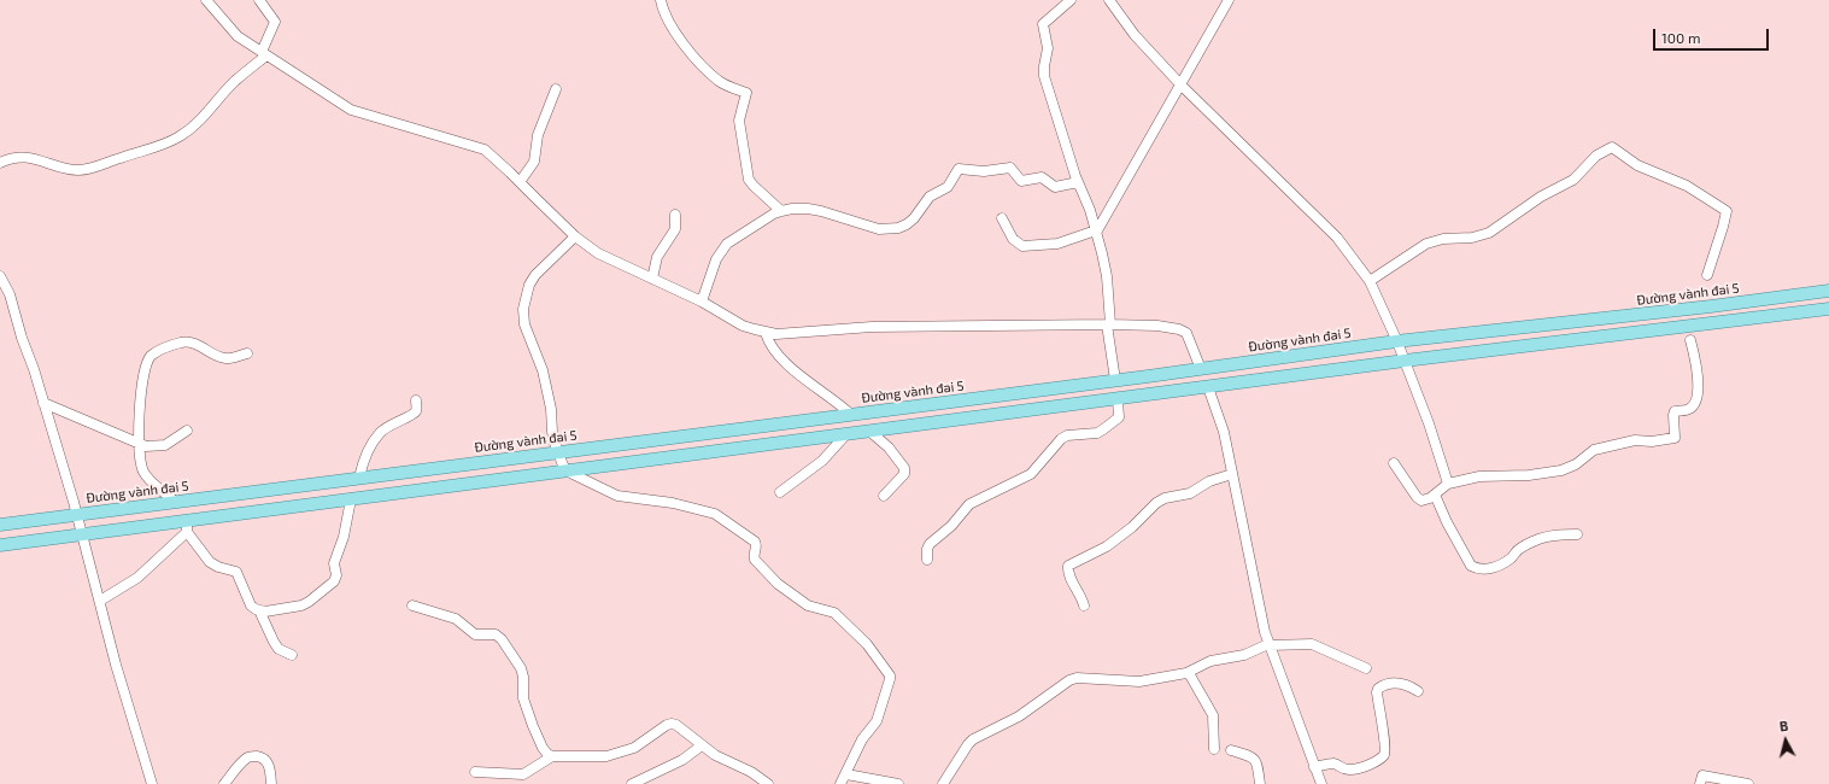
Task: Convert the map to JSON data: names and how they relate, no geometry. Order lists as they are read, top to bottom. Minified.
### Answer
{"streets":{"main road":["Đường vành đai 5"]},"scale_bar":"100 m","north":"top"}
